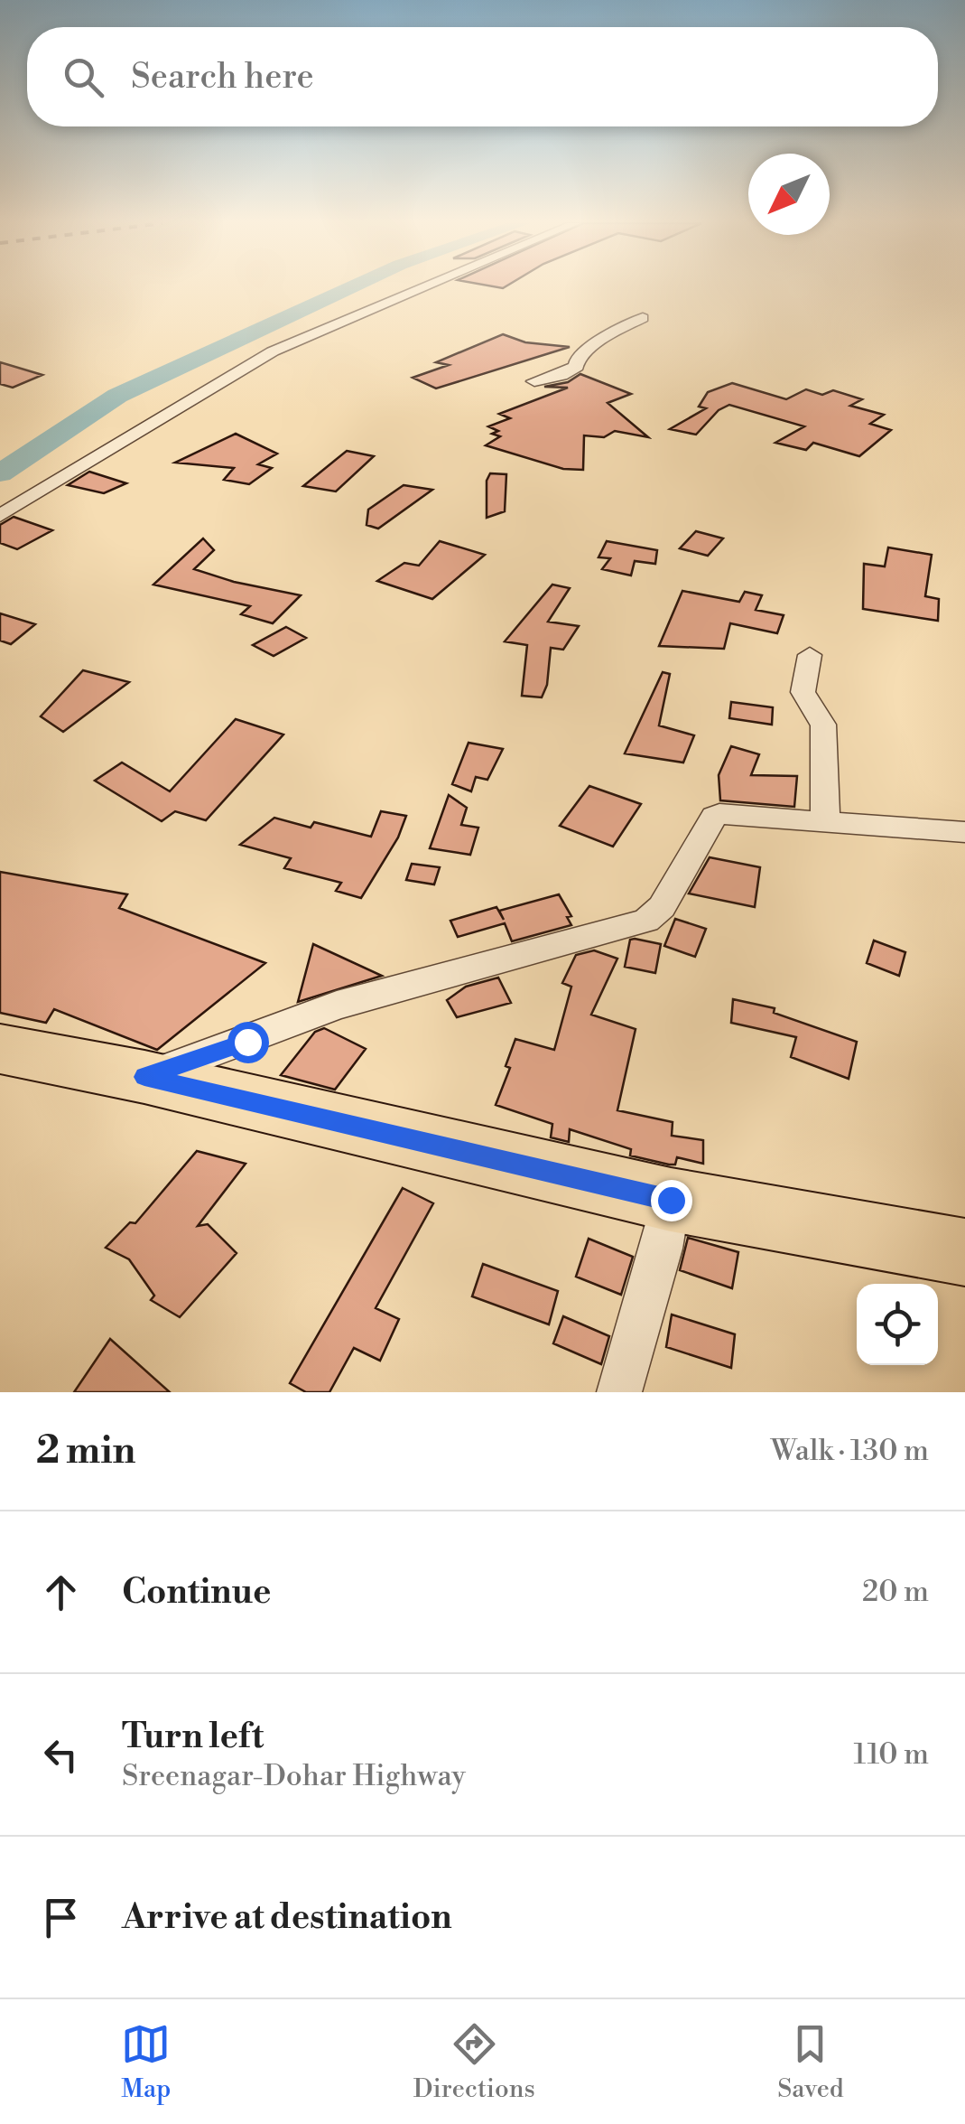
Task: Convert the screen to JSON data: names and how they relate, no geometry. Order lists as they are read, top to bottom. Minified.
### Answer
{"north":"bottom left","page":{"search":"Search here","heading":["2 min","Walk · 130 m"],"list":[["Continue","20 m"],["Turn left","Sreenagar-Dohar Highway","110 m"],"Arrive at destination"],"nav":["Map","Directions","Saved"]}}
